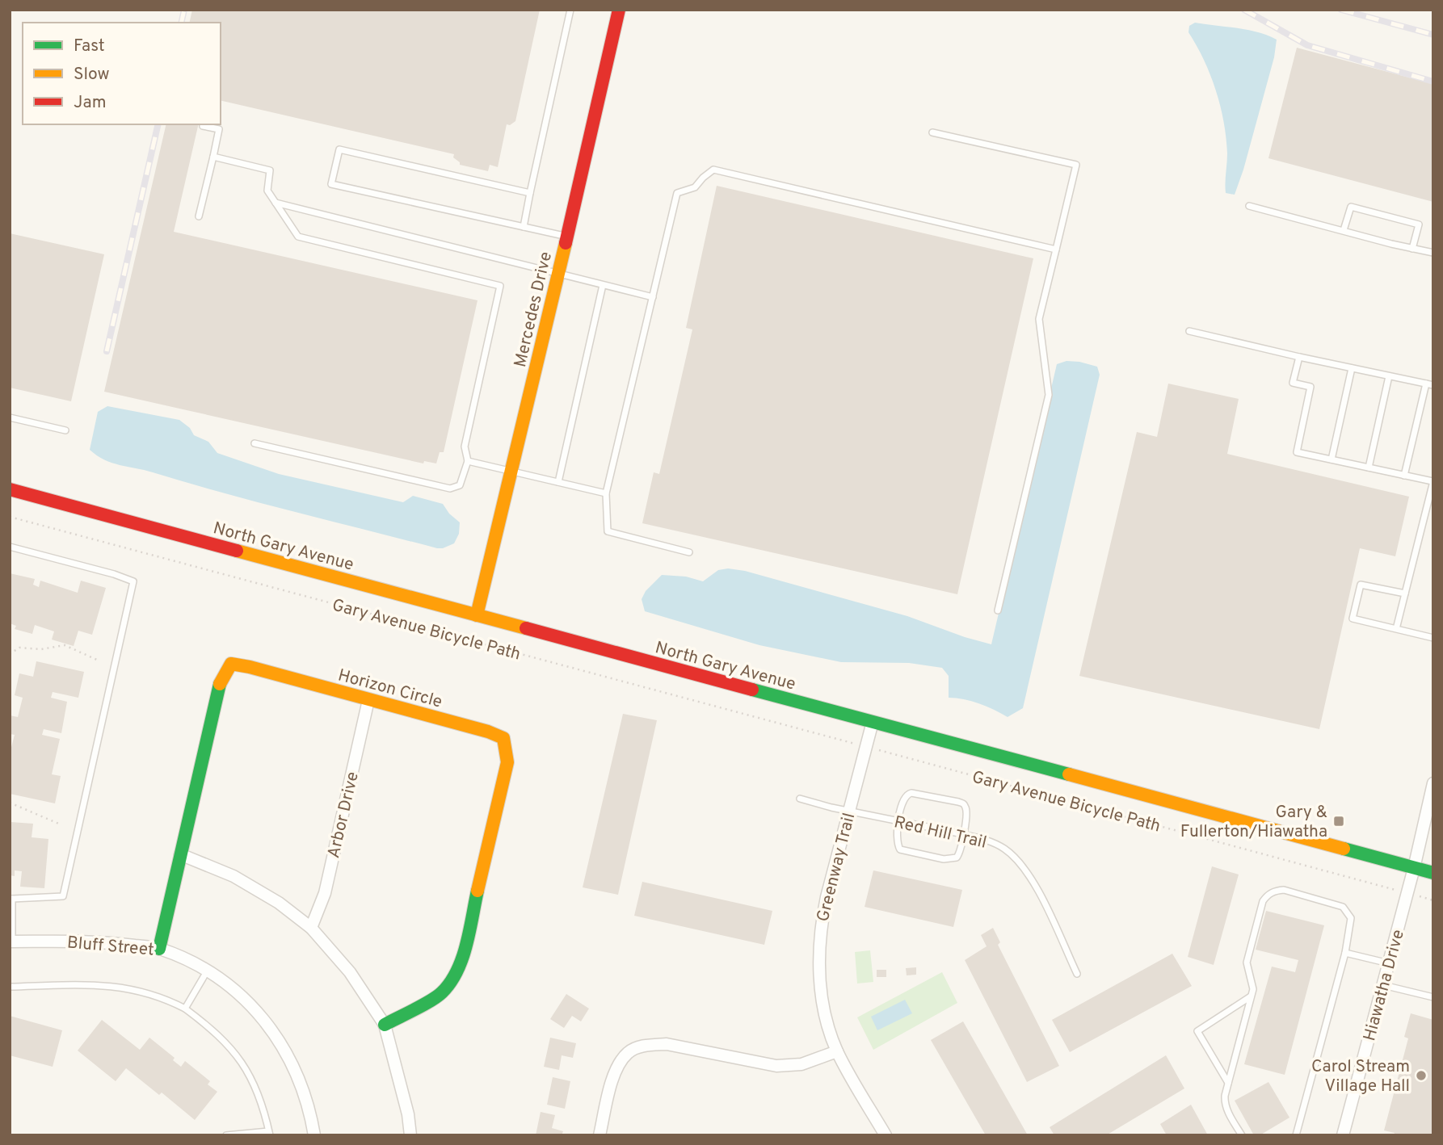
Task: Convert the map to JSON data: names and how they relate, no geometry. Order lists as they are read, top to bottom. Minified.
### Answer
{"streets":{"street":["Mercedes Drive","North Gary Avenue","Horizon Circle","Arbor Drive","Greenway Trail","Bluff Street","Hiawatha Drive"],"lane":["Red Hill Trail"],"path":["Gary Avenue Bicycle Path"]},"crossings":[["Mercedes Drive","North Gary Avenue"],["North Gary Avenue","Greenway Trail"],["North Gary Avenue","Hiawatha Drive"],["Horizon Circle","Arbor Drive"],["Horizon Circle","Bluff Street"],["Red Hill Trail","Greenway Trail"]],"places":{"transit":["Gary & Fullerton/Hiawatha"],"other":["Carol Stream Village Hall"]},"legend":["Fast","Slow","Jam"]}
